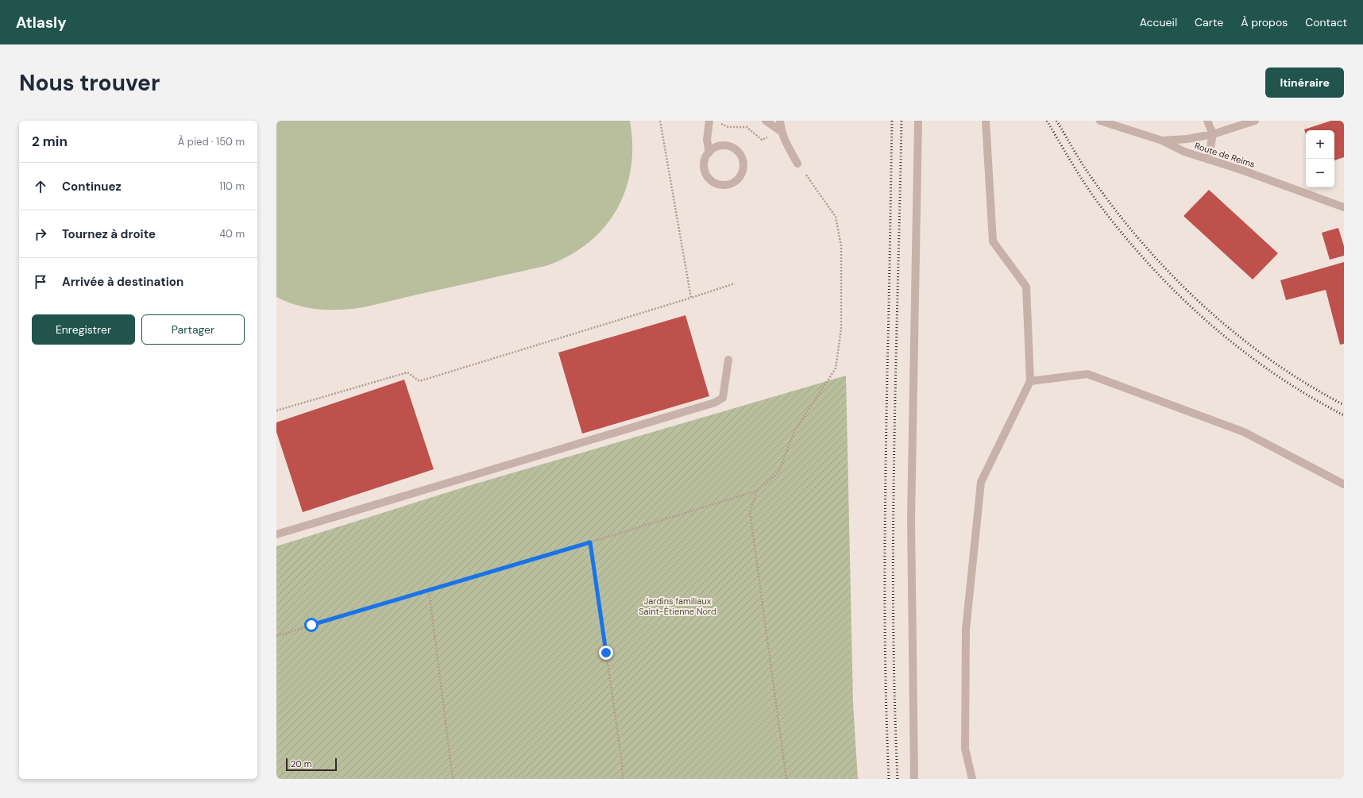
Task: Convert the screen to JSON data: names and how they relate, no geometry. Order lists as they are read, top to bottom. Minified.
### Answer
{"streets":{"street":["Route de Reims"]},"parks":["Jardins familiaux Saint-Étienne Nord"],"scale_bar":"20 m","page":{"header":"Atlasly","nav":["Accueil","Carte","À propos","Contact"],"buttons":["Itinéraire",["Enregistrer","Partager"]],"title":"Nous trouver","heading":["2 min","À pied · 150 m"],"map_buttons":["+","−"],"list":[["Continuez","110 m"],["Tournez à droite","40 m"],"Arrivée à destination"],"scale":"20 m"}}
